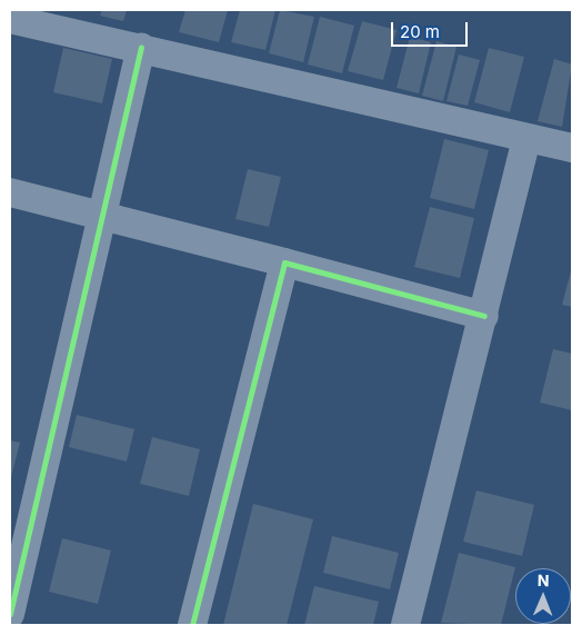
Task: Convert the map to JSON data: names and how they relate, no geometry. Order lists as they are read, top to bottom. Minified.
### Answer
{"scale_bar":"20 m","north":"top"}
